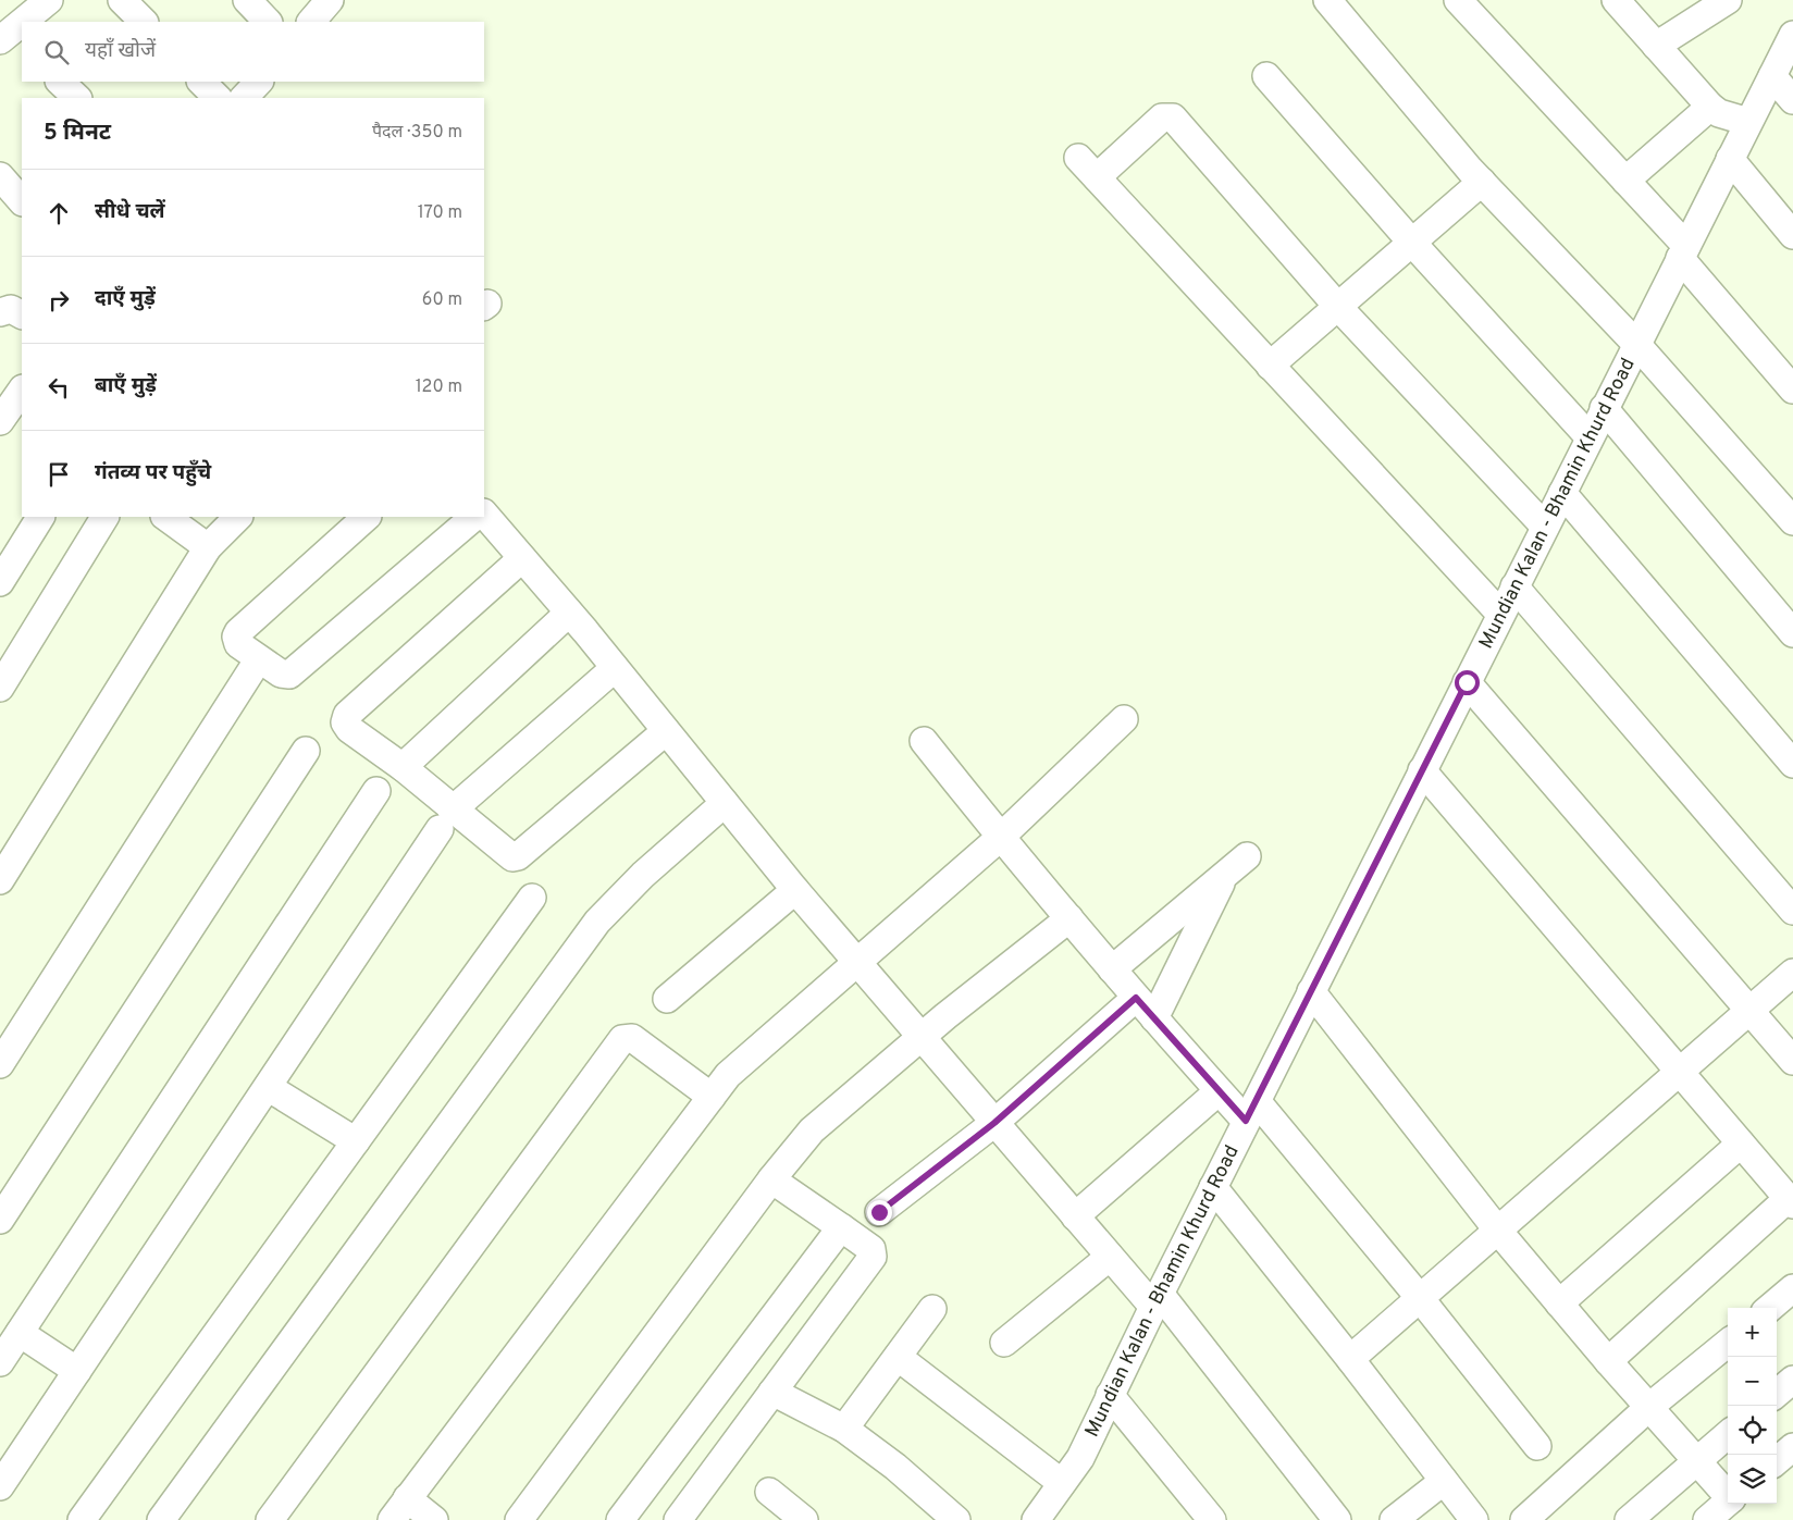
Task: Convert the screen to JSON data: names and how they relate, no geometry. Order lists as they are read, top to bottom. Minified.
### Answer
{"streets":{"street":["Mundian Kalan - Bhamin Khurd Road"]},"page":{"search":"यहाँ खोजें","heading":["5 मिनट","पैदल · 350 m"],"list":[["सीधे चलें","170 m"],["दाएँ मुड़ें","60 m"],["बाएँ मुड़ें","120 m"],"गंतव्य पर पहुँचे"],"map_buttons":["+","−"]}}
